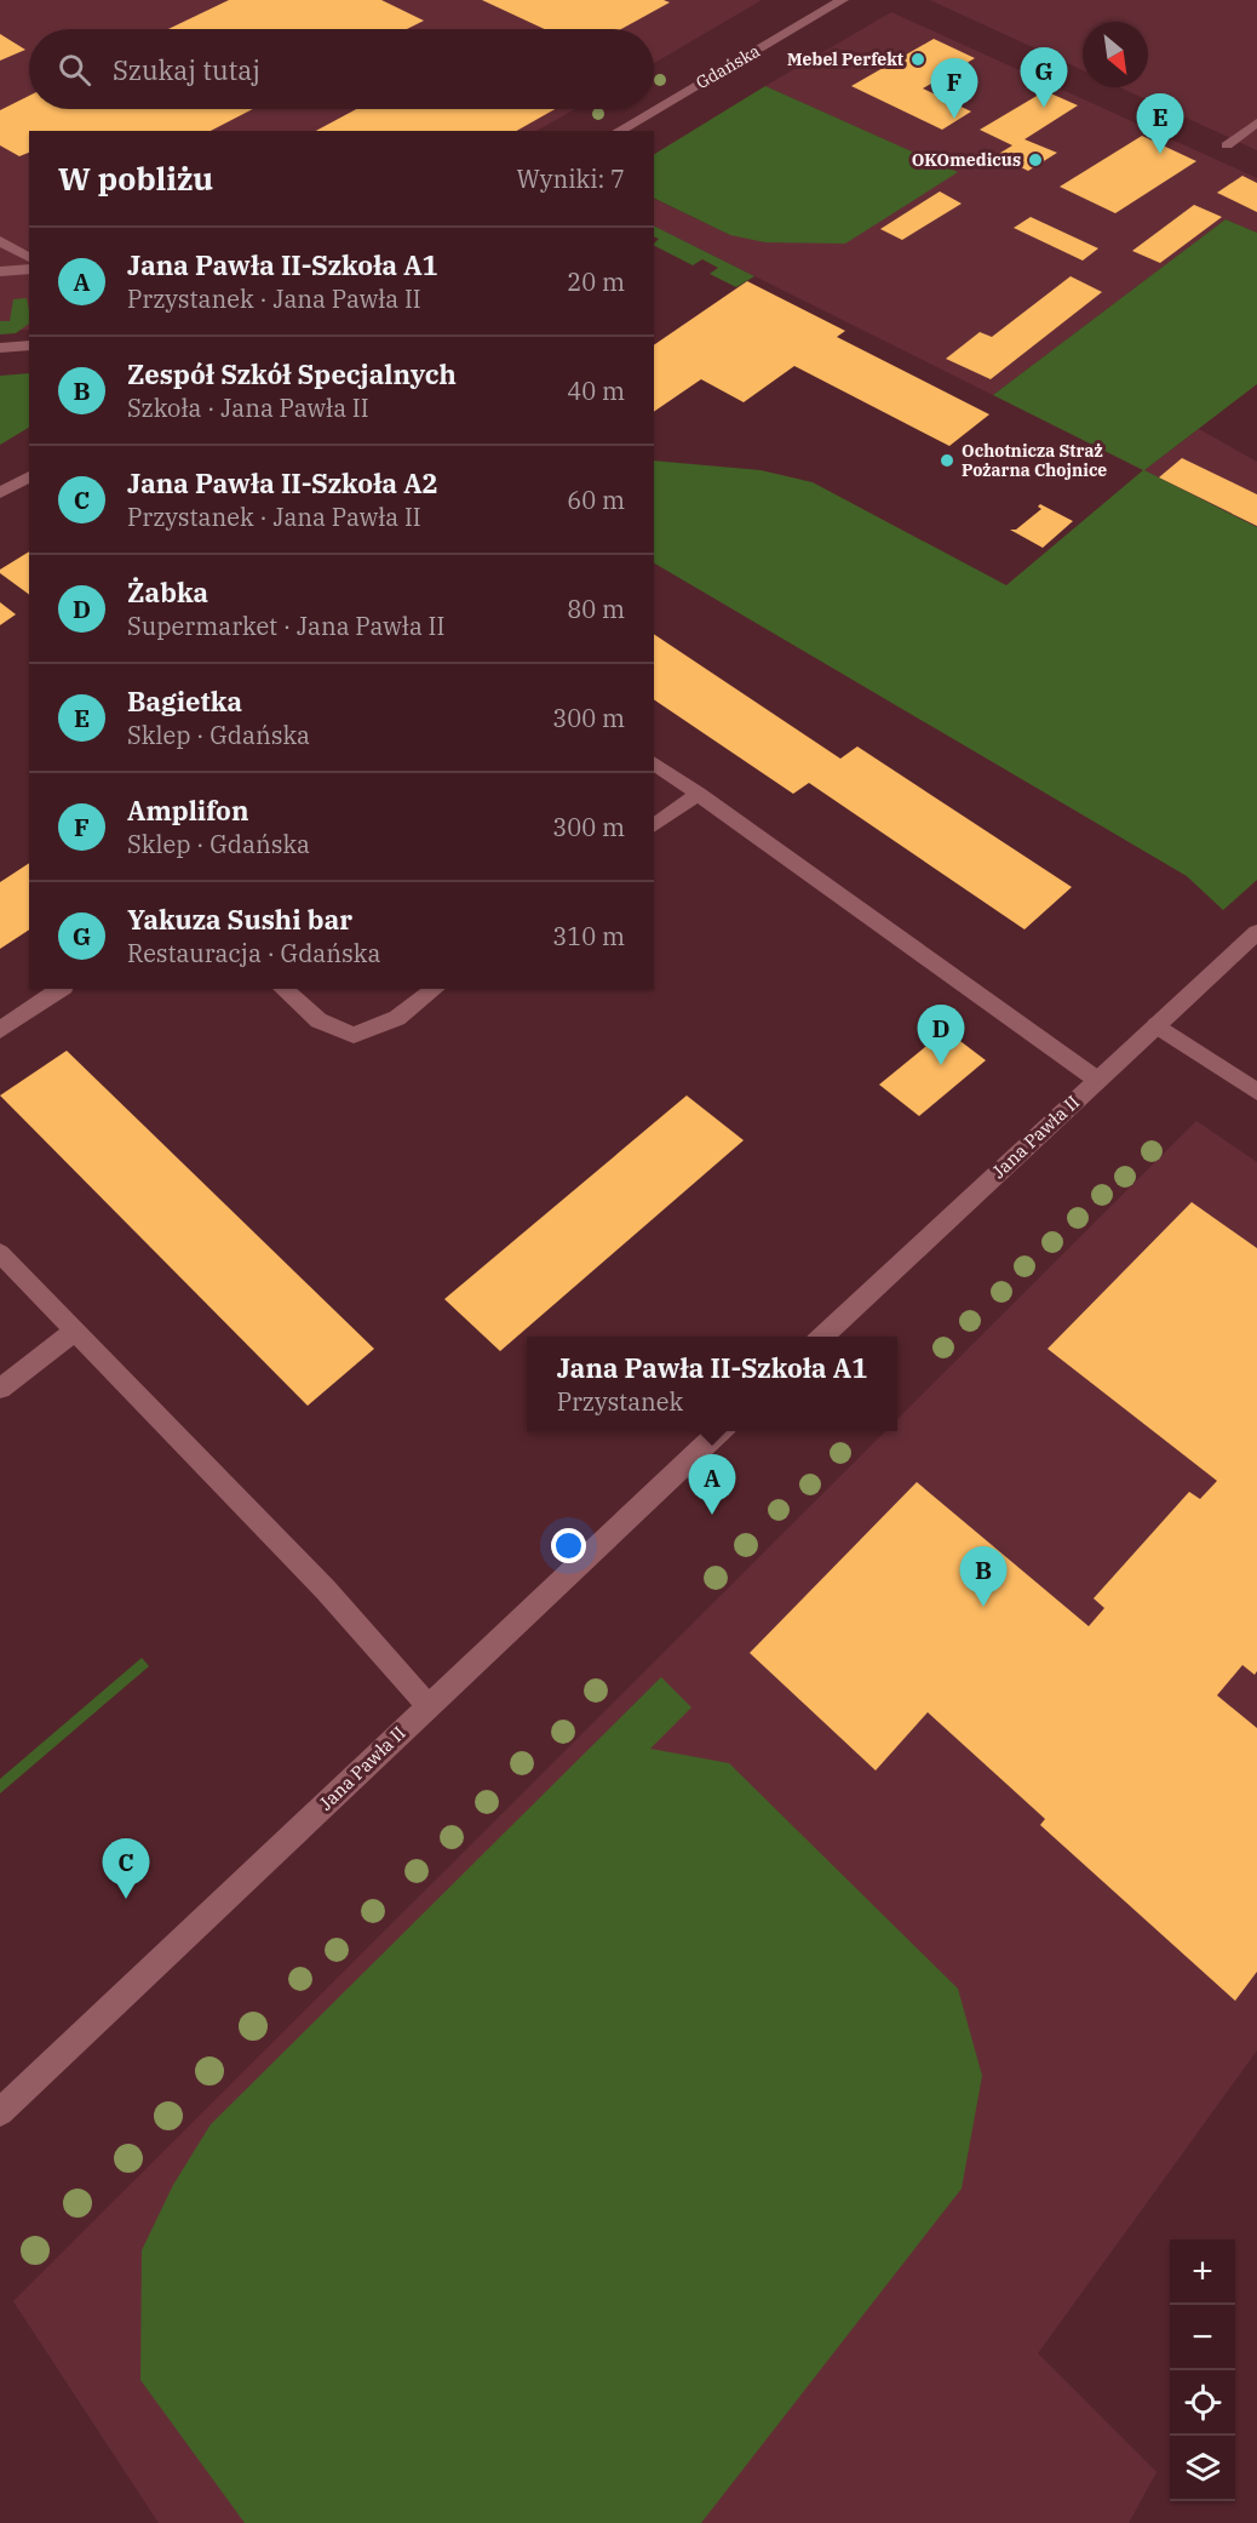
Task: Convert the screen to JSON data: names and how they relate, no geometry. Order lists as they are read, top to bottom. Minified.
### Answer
{"streets":{"street":["Gdańska","Jana Pawła II"]},"places":["Mebel Perfekt","OKOmedicus","Ochotnicza Straż Pożarna Chojnice"],"north":"bottom right","page":{"search":"Szukaj tutaj","pins":["G","F","E","D","A","B","C"],"heading":["W pobliżu","Wyniki: 7"],"list":[{"mark":"A","name":"Jana Pawła II-Szkoła A1","note":"Przystanek · Jana Pawła II","value":"20 m"},{"mark":"B","name":"Zespół Szkół Specjalnych","note":"Szkoła · Jana Pawła II","value":"40 m"},{"mark":"C","name":"Jana Pawła II-Szkoła A2","note":"Przystanek · Jana Pawła II","value":"60 m"},{"mark":"D","name":"Żabka","note":"Supermarket · Jana Pawła II","value":"80 m"},{"mark":"E","name":"Bagietka","note":"Sklep · Gdańska","value":"300 m"},{"mark":"F","name":"Amplifon","note":"Sklep · Gdańska","value":"300 m"},{"mark":"G","name":"Yakuza Sushi bar","note":"Restauracja · Gdańska","value":"310 m"}],"popup":["Jana Pawła II-Szkoła A1","Przystanek"],"map_buttons":["+","−"]}}
